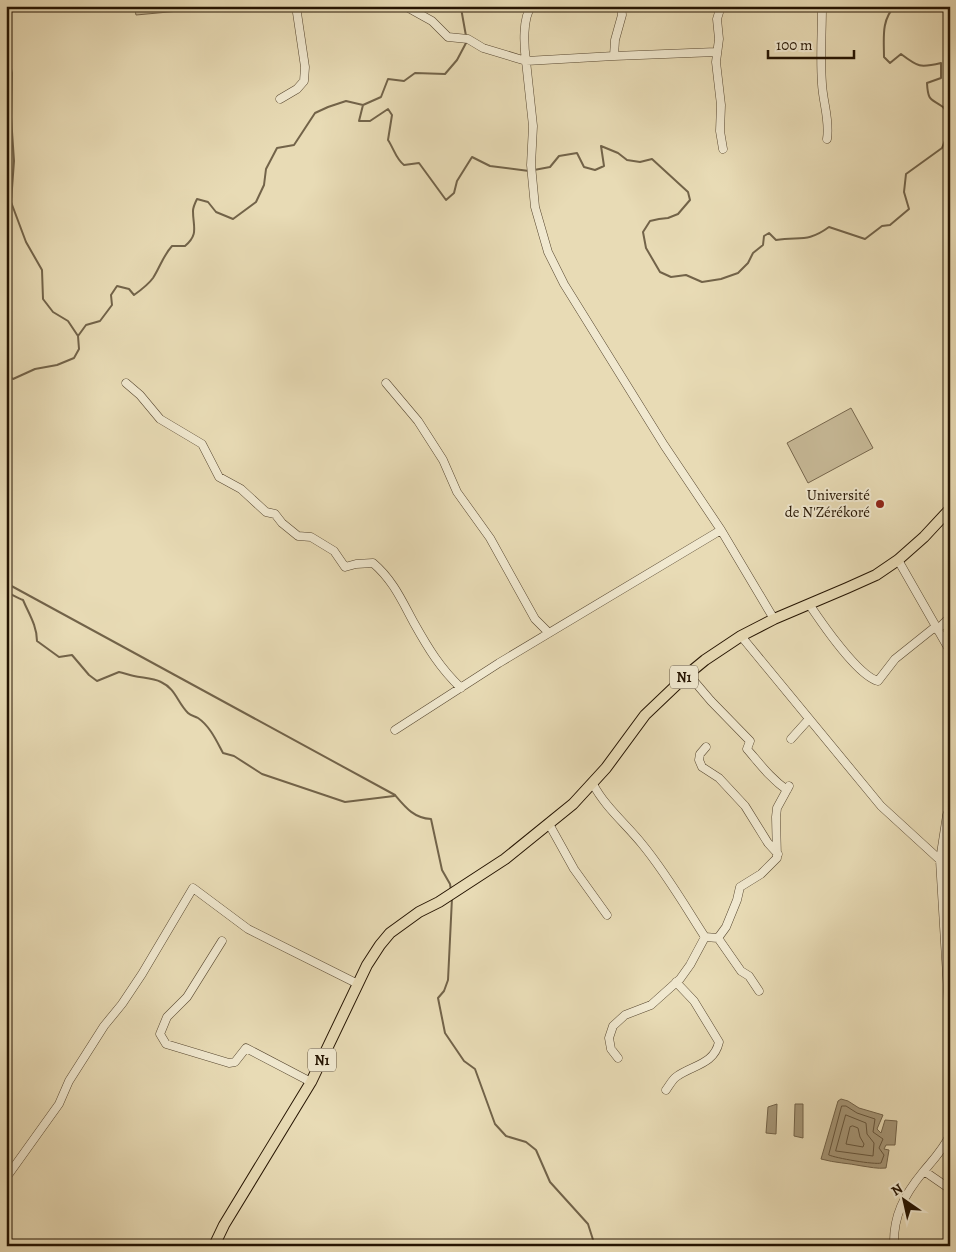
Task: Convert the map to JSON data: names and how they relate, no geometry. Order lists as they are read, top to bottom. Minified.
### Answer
{"streets":{"main road":["N1"]},"places":["Université de N'Zérékoré"],"scale_bar":"100 m","north":"top left"}
